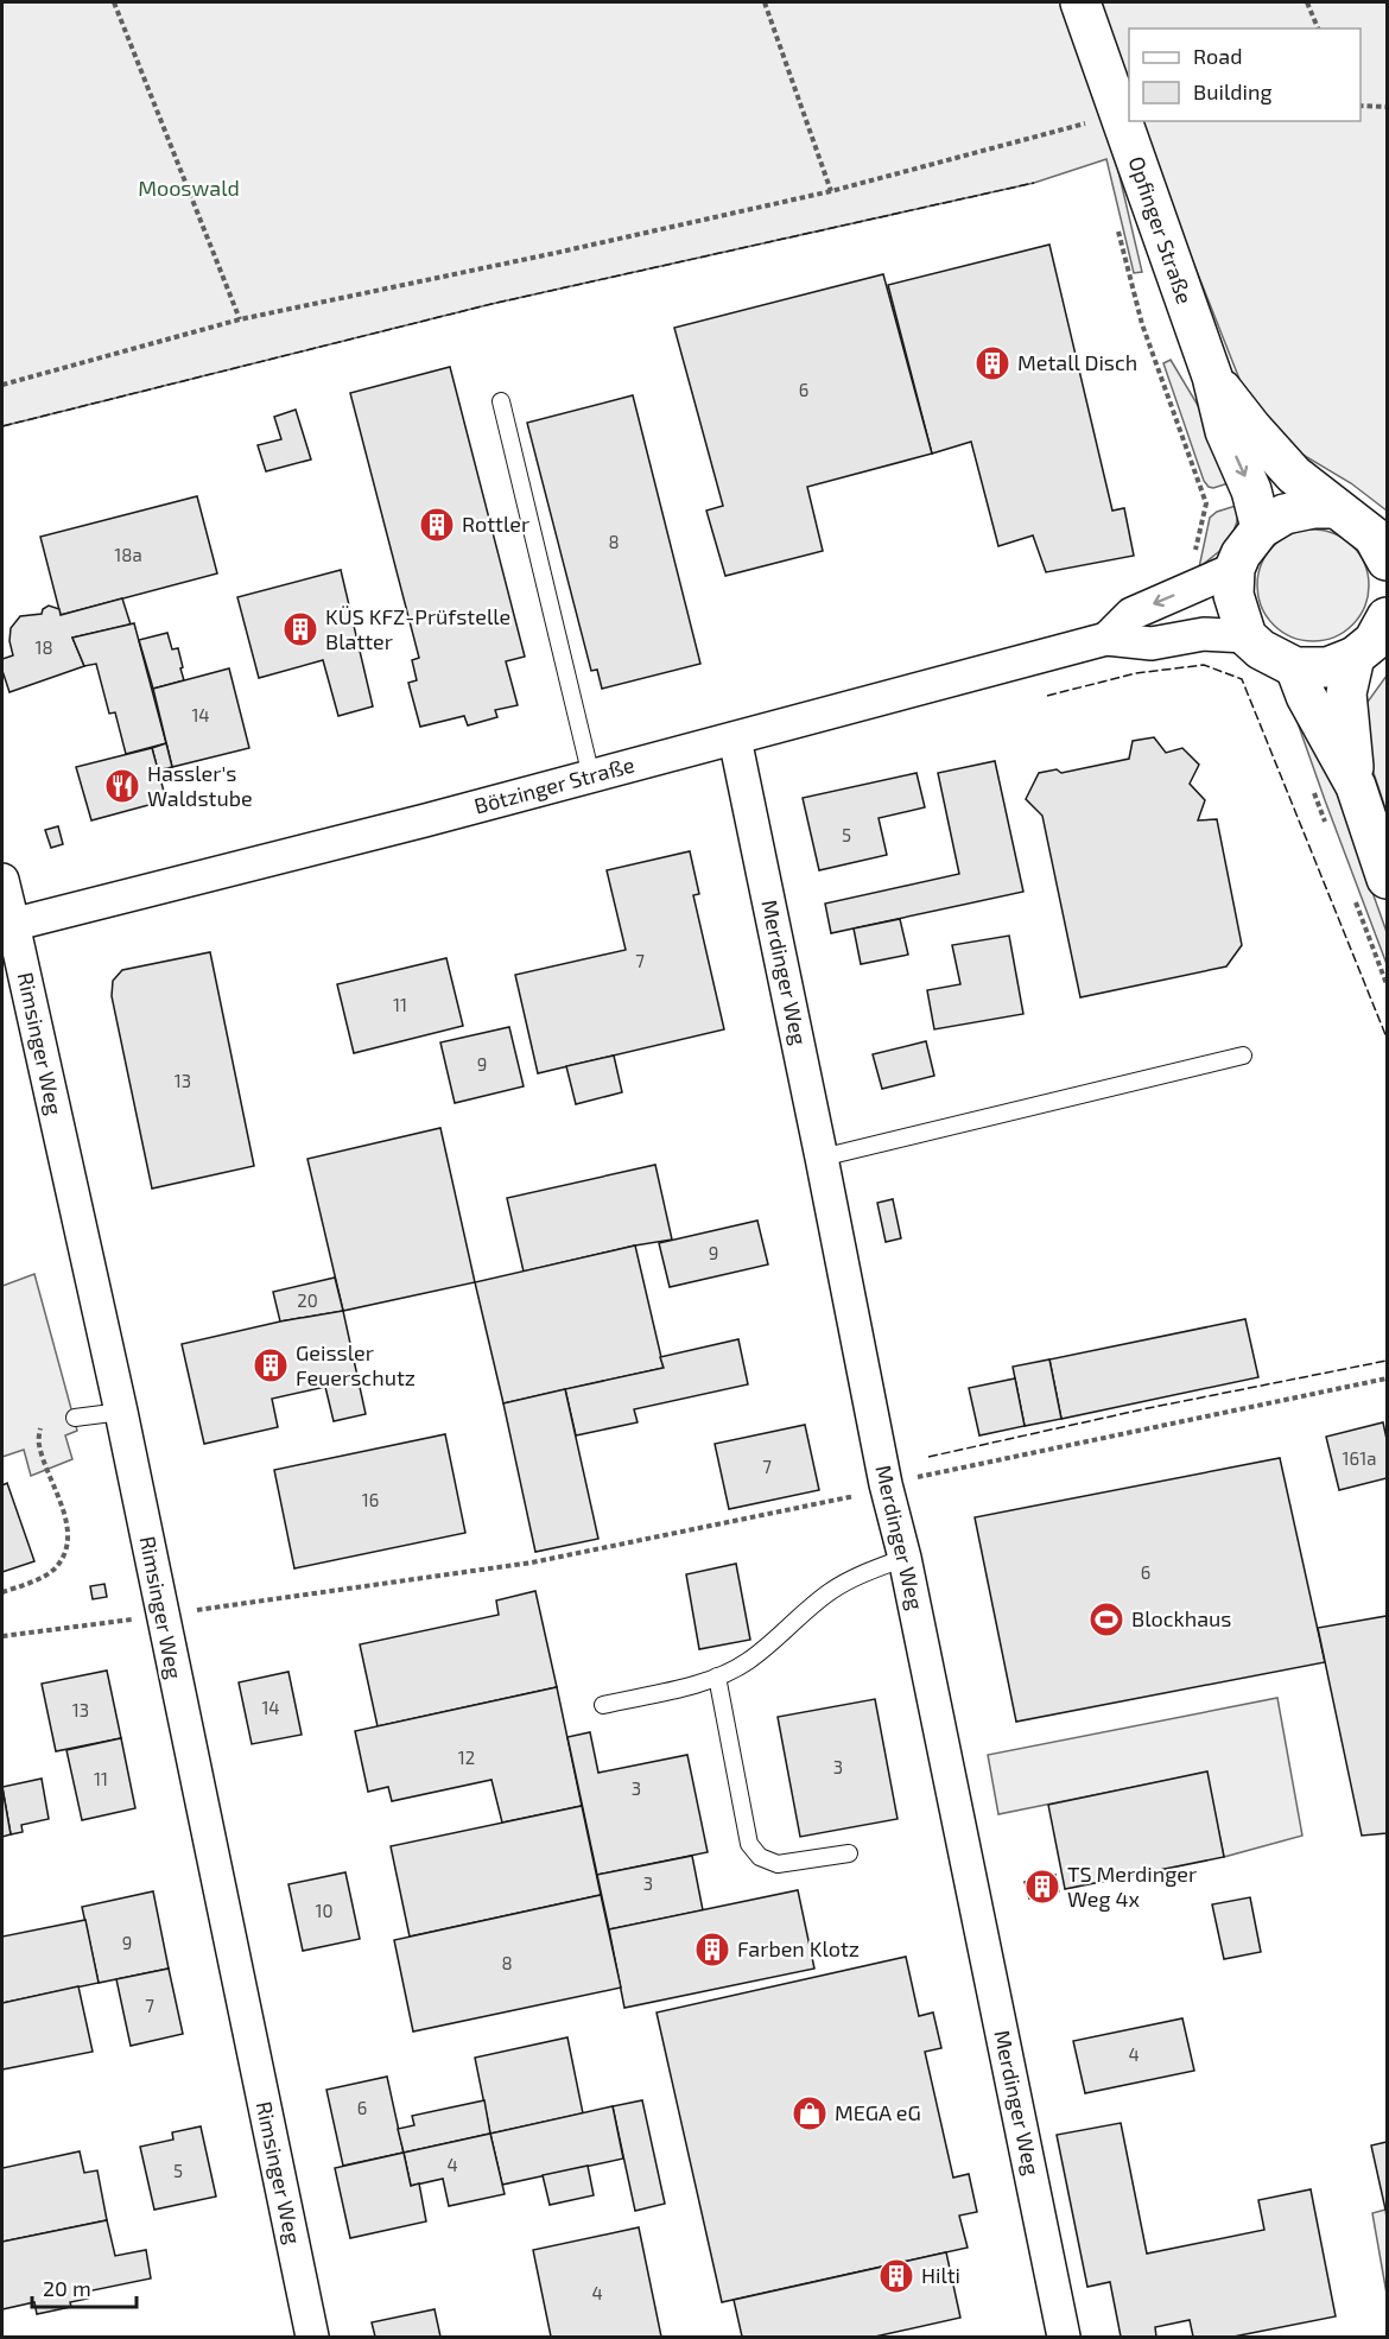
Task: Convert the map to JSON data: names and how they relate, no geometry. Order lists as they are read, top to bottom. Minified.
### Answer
{"streets":{"main road":["Opfinger Straße"],"street":["Bötzinger Straße","Merdinger Weg","Rimsinger Weg"]},"crossings":[["Bötzinger Straße","Merdinger Weg"],["Bötzinger Straße","Rimsinger Weg"]],"parks":["Mooswald"],"places":{"building":["Metall Disch","Rottler","KÜS KFZ-Prüfstelle Blatter","Geissler Feuerschutz","TS Merdinger Weg 4x","Farben Klotz","Hilti"],"restaurant":["Hassler's Waldstube"],"sports":["Blockhaus"],"shop":["MEGA eG"]},"house_numbers":["6","8","18a","18","14","5","7","11","9","13","9","20","161a","7","16","6","14","13","12","3","11","3","3","10","9","8","7","4","6","4","5","4"],"legend":["Road","Building"],"scale_bar":"20 m"}
